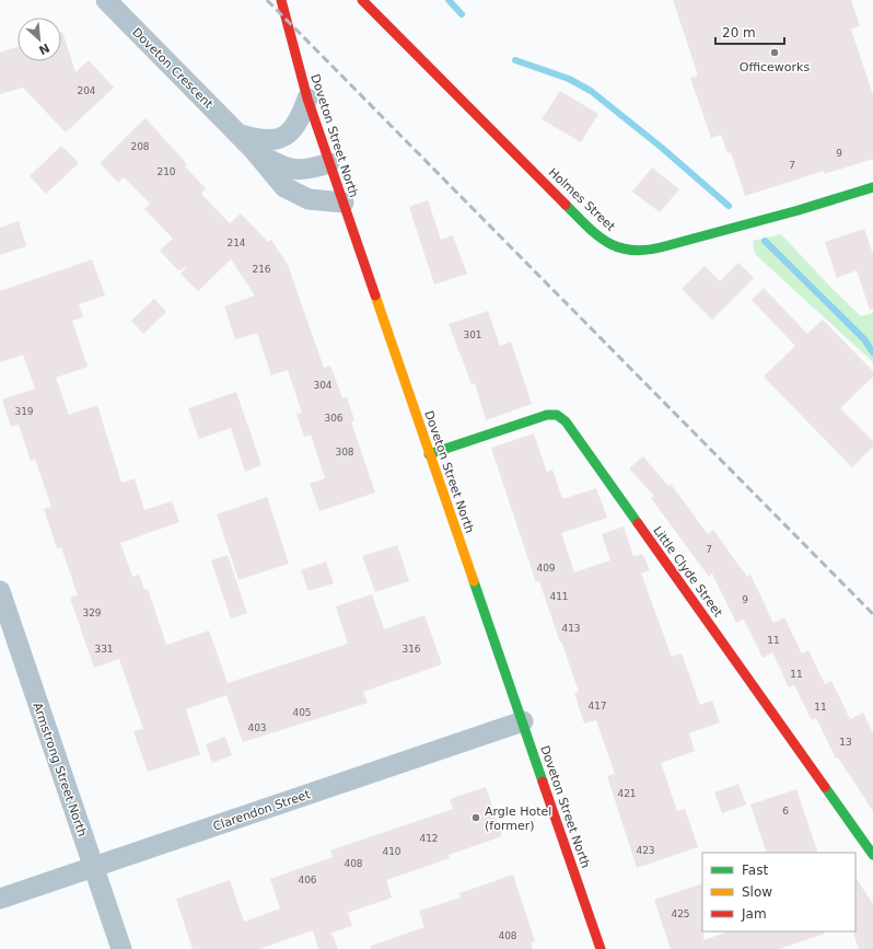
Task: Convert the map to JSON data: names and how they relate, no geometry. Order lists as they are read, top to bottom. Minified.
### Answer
{"streets":{"street":["Doveton Crescent","Doveton Street North","Holmes Street","Little Clyde Street","Armstrong Street North","Clarendon Street"]},"crossings":[["Doveton Crescent","Doveton Street North"],["Doveton Street North","Little Clyde Street"],["Doveton Street North","Clarendon Street"],["Armstrong Street North","Clarendon Street"]],"places":["Officeworks","Argle Hotel (former)"],"house_numbers":["204","208","9","7","210","214","216","301","304","319","306","308","7","409","411","9","329","413","11","331","316","11","417","11","405","403","13","421","6","412","423","410","408","406","425","408"],"legend":["Fast","Slow","Jam"],"scale_bar":"20 m","north":"bottom right"}
